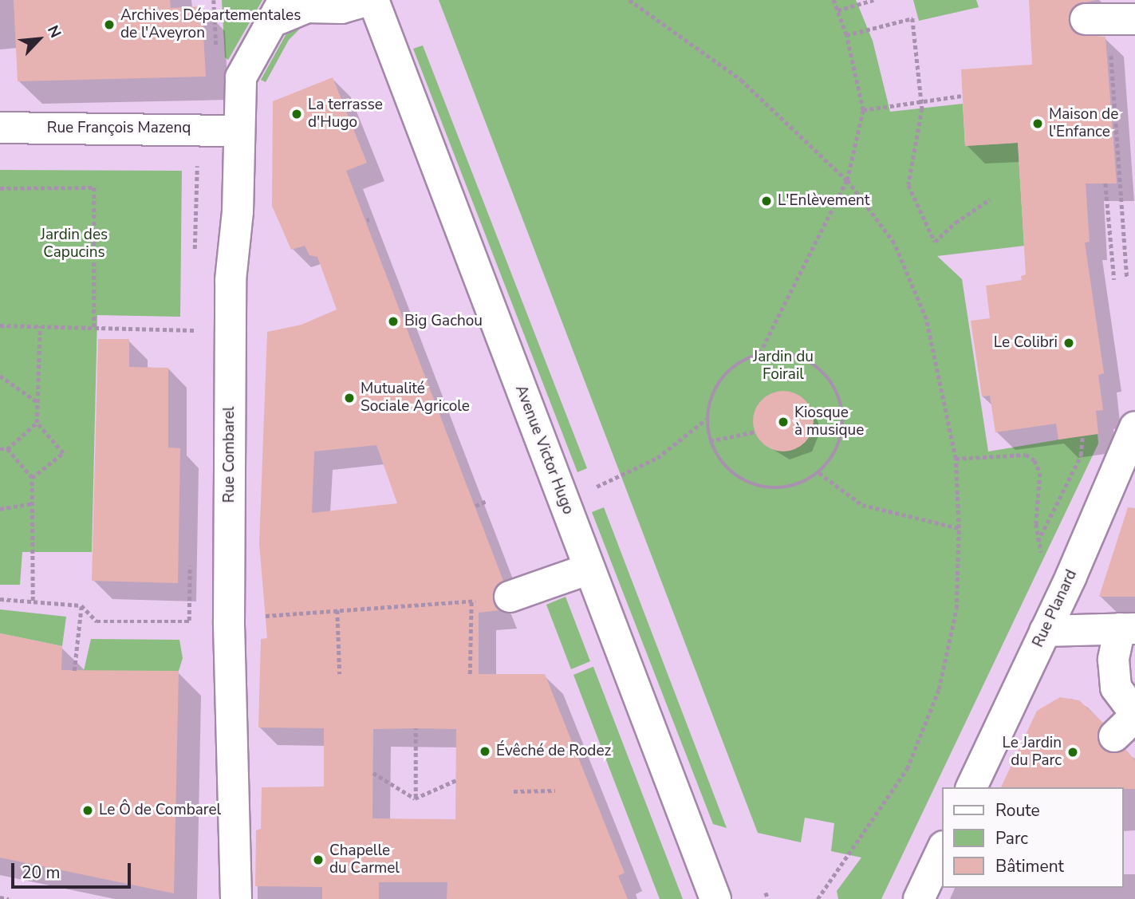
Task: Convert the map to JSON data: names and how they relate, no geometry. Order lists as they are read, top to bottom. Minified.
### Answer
{"streets":{"street":["Rue François Mazenq","Avenue Victor Hugo","Rue Combarel","Rue Planard"]},"crossings":[["Rue François Mazenq","Rue Combarel"]],"parks":["Jardin des Capucins","Jardin du Foirail"],"places":["Archives Départementales de l'Aveyron","La terrasse d'Hugo","Maison de l'Enfance","L'Enlèvement","Big Gachou","Le Colibri","Mutualité Sociale Agricole","Kiosque à musique","Évêché de Rodez","Le Jardin du Parc","Le Ô de Combarel","Chapelle du Carmel"],"legend":["Route","Parc","Bâtiment"],"scale_bar":"20 m","north":"top right"}
